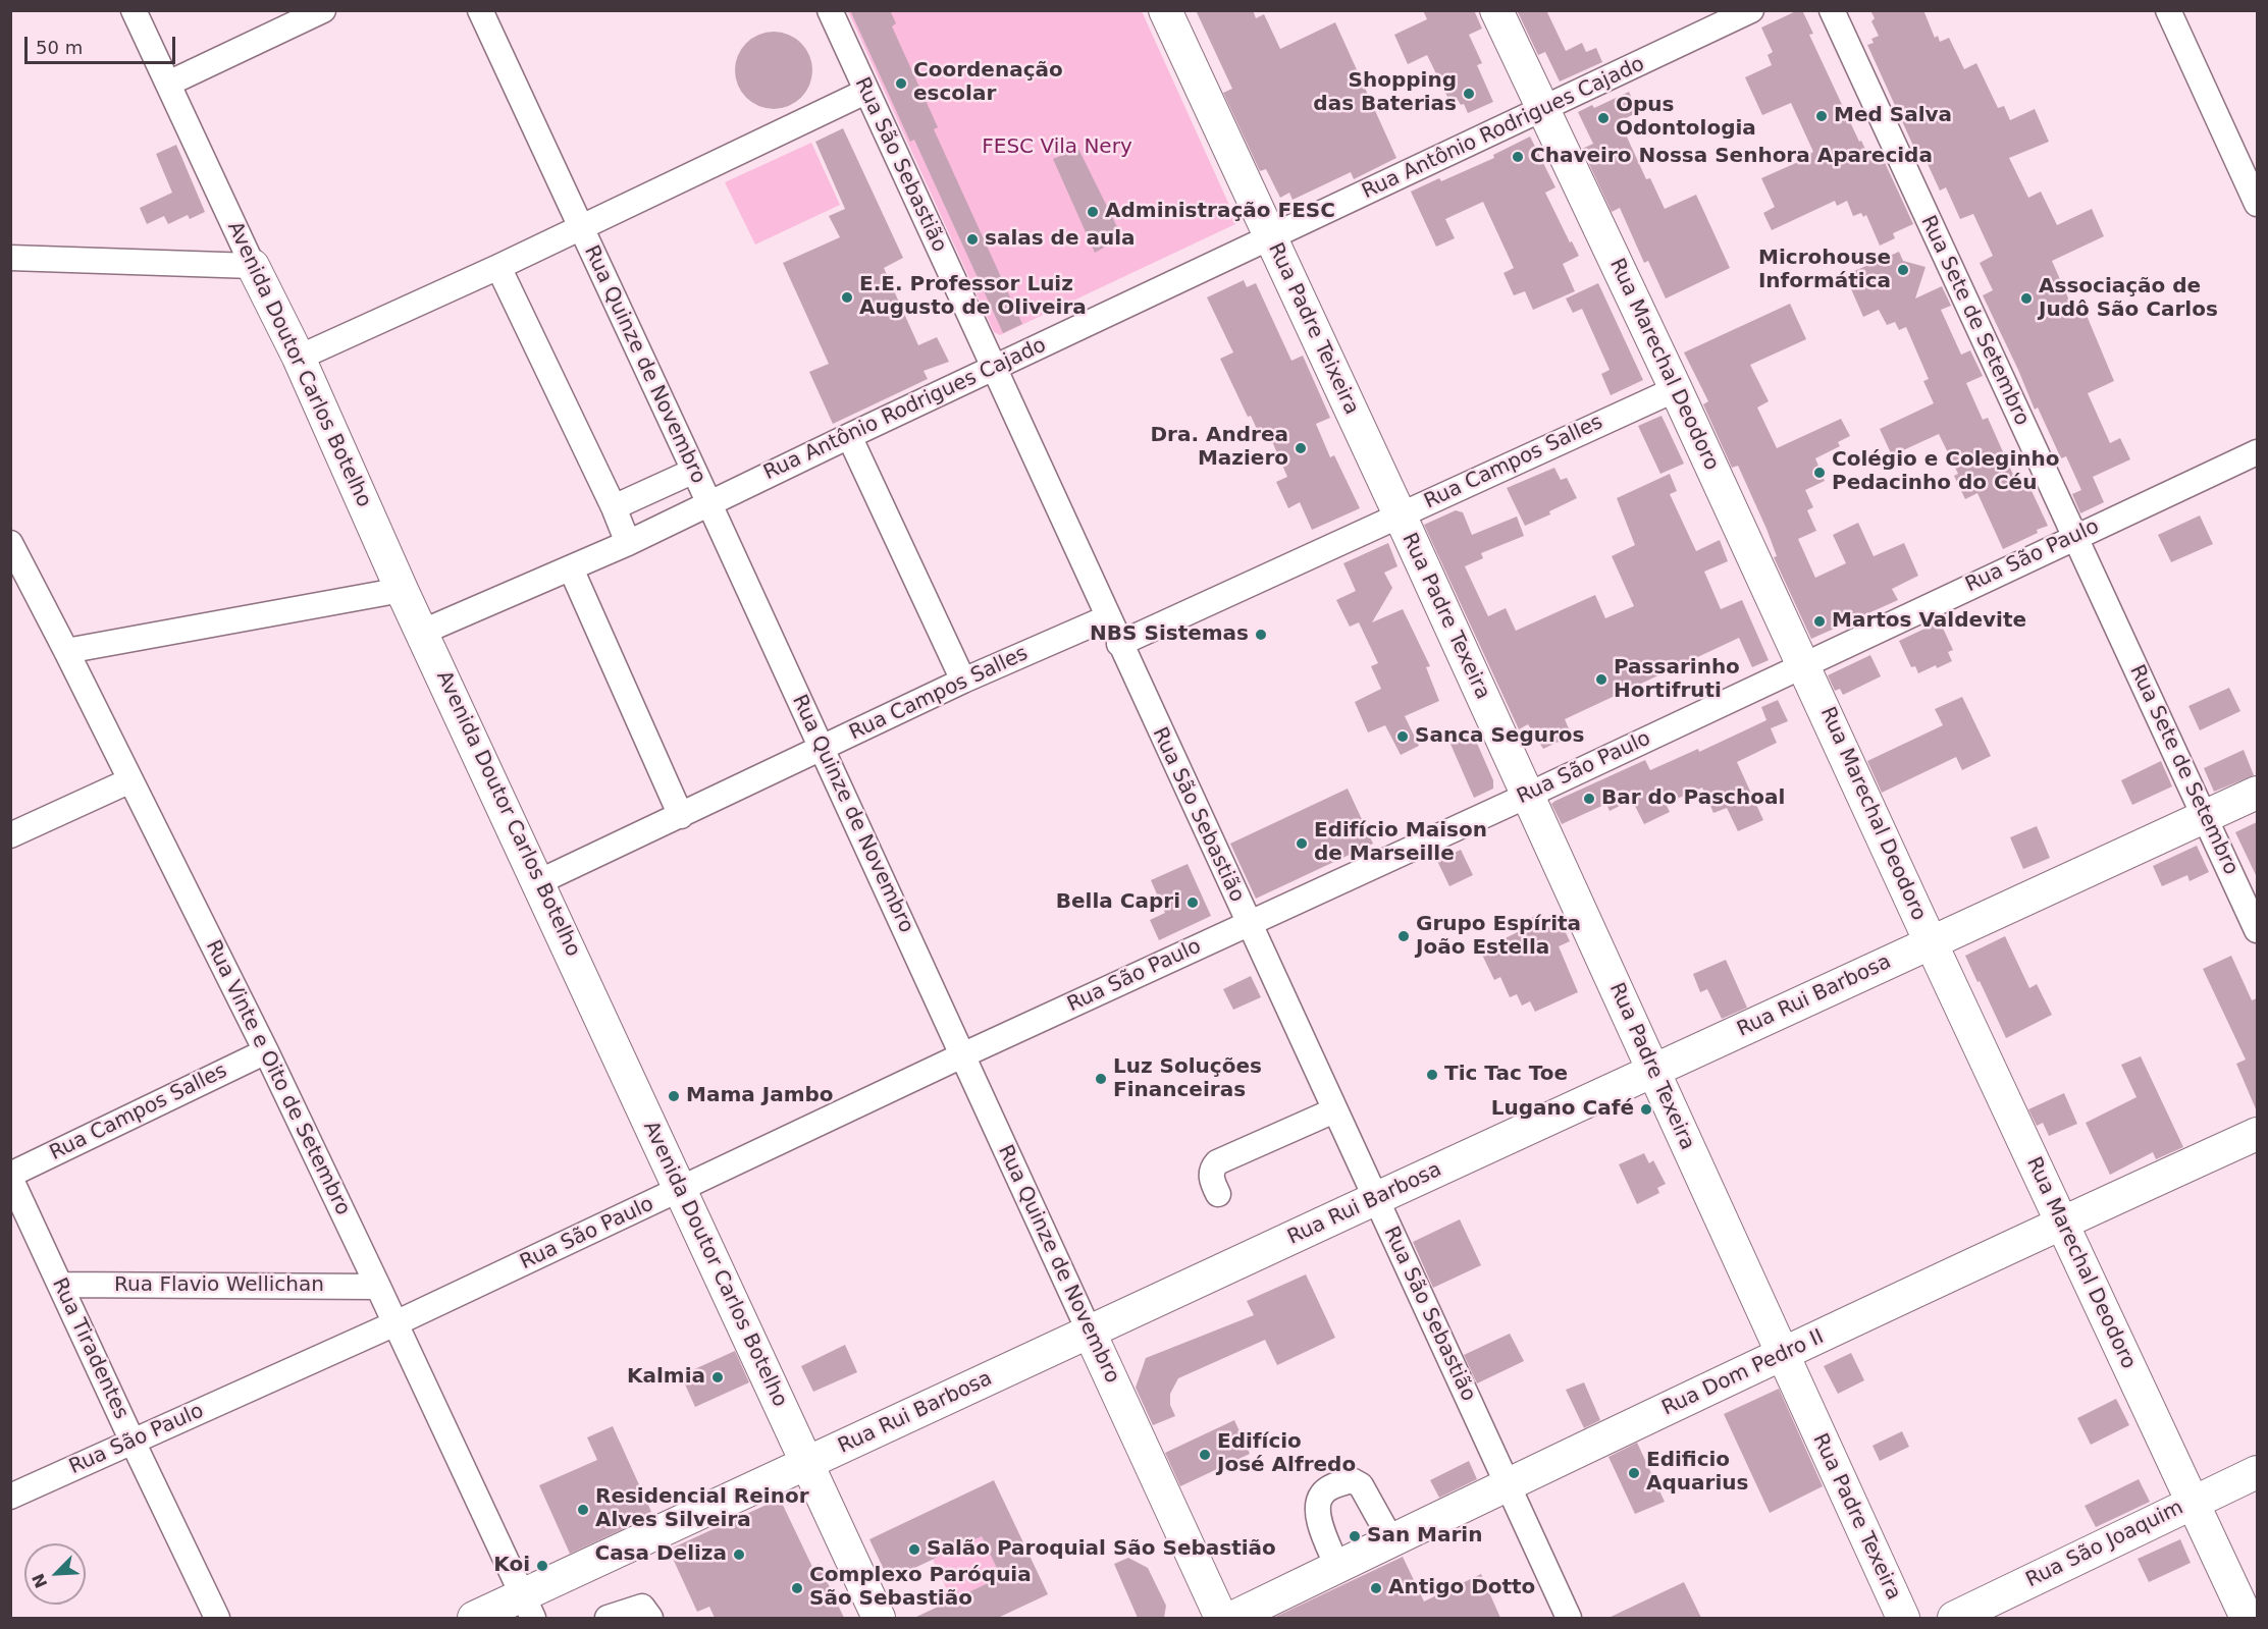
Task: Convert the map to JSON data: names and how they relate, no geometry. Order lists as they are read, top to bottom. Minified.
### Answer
{"streets":{"main road":["Rua Padre Teixeira","Avenida Doutor Carlos Botelho","Rua Quinze de Novembro","Rua Marechal Deodoro","Rua Padre Texeira","Rua Rui Barbosa","Rua Dom Pedro II","Rua São Joaquim"],"street":["Rua Antônio Rodrigues Cajado","Rua São Sebastião","Rua Sete de Setembro","Rua Campos Salles","Rua São Paulo","Rua Vinte e Oito de Setembro","Rua Flavio Wellichan","Rua Tiradentes"]},"crossings":[["Rua Antônio Rodrigues Cajado","Rua São Sebastião"],["Rua Antônio Rodrigues Cajado","Rua Padre Teixeira"],["Rua Antônio Rodrigues Cajado","Avenida Doutor Carlos Botelho"],["Rua Antônio Rodrigues Cajado","Rua Quinze de Novembro"],["Rua Antônio Rodrigues Cajado","Rua Marechal Deodoro"],["Rua São Sebastião","Rua Campos Salles"],["Rua São Sebastião","Rua São Paulo"],["Rua São Sebastião","Rua Rui Barbosa"],["Rua São Sebastião","Rua Dom Pedro II"],["Rua Sete de Setembro","Rua São Paulo"],["Rua Sete de Setembro","Rua Rui Barbosa"],["Rua Padre Teixeira","Rua Campos Salles"],["Rua Padre Teixeira","Rua Padre Texeira"],["Avenida Doutor Carlos Botelho","Rua Campos Salles"],["Avenida Doutor Carlos Botelho","Rua São Paulo"],["Avenida Doutor Carlos Botelho","Rua Rui Barbosa"],["Rua Quinze de Novembro","Rua Campos Salles"],["Rua Quinze de Novembro","Rua São Paulo"],["Rua Quinze de Novembro","Rua Rui Barbosa"],["Rua Marechal Deodoro","Rua Campos Salles"],["Rua Marechal Deodoro","Rua São Paulo"],["Rua Marechal Deodoro","Rua Rui Barbosa"],["Rua Marechal Deodoro","Rua Dom Pedro II"],["Rua Marechal Deodoro","Rua São Joaquim"],["Rua Campos Salles","Rua Padre Texeira"],["Rua Campos Salles","Rua Vinte e Oito de Setembro"],["Rua Campos Salles","Rua Tiradentes"],["Rua São Paulo","Rua Padre Texeira"],["Rua São Paulo","Rua Vinte e Oito de Setembro"],["Rua São Paulo","Rua Tiradentes"],["Rua Padre Texeira","Rua Rui Barbosa"],["Rua Padre Texeira","Rua Dom Pedro II"],["Rua Rui Barbosa","Rua Vinte e Oito de Setembro"],["Rua Vinte e Oito de Setembro","Rua Flavio Wellichan"],["Rua Flavio Wellichan","Rua Tiradentes"]],"parks":["FESC Vila Nery"],"places":["Coordenação escolar","Shopping das Baterias","Med Salva","Opus Odontologia","Chaveiro Nossa Senhora Aparecida","Administração FESC","salas de aula","Microhouse Informática","E.E. Professor Luiz Augusto de Oliveira","Associação de Judô São Carlos","Dra. Andrea Maziero","Colégio e Coleginho Pedacinho do Céu","Martos Valdevite","NBS Sistemas","Passarinho Hortifruti","Sanca Seguros","Bar do Paschoal","Edifício Maison de Marseille","Bella Capri","Grupo Espírita João Estella","Tic Tac Toe","Luz Soluções Financeiras","Mama Jambo","Lugano Café","Kalmia","Edifício José Alfredo","Edificio Aquarius","Residencial Reinor Alves Silveira","San Marin","Salão Paroquial São Sebastião","Casa Deliza","Koi","Complexo Paróquia São Sebastião","Antigo Dotto"],"scale_bar":"50 m","north":"bottom left"}
